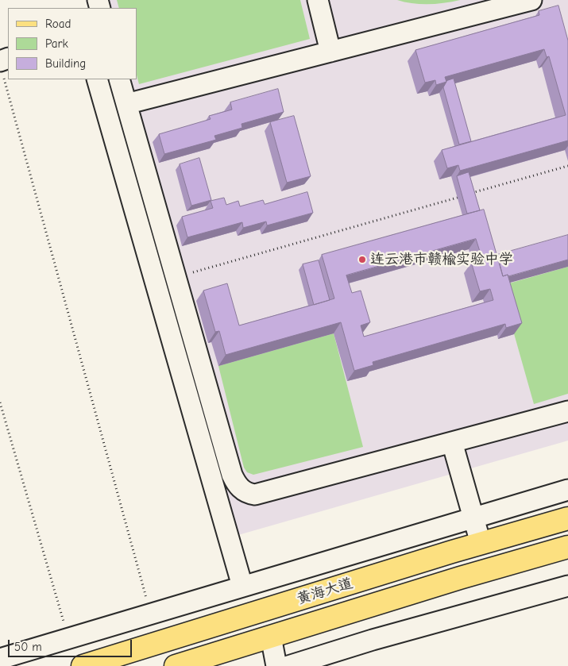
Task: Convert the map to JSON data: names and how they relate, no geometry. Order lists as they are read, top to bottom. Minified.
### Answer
{"streets":{"main road":["黄海大道"]},"places":["连云港市赣榆实验中学"],"legend":["Road","Park","Building"],"scale_bar":"50 m"}
